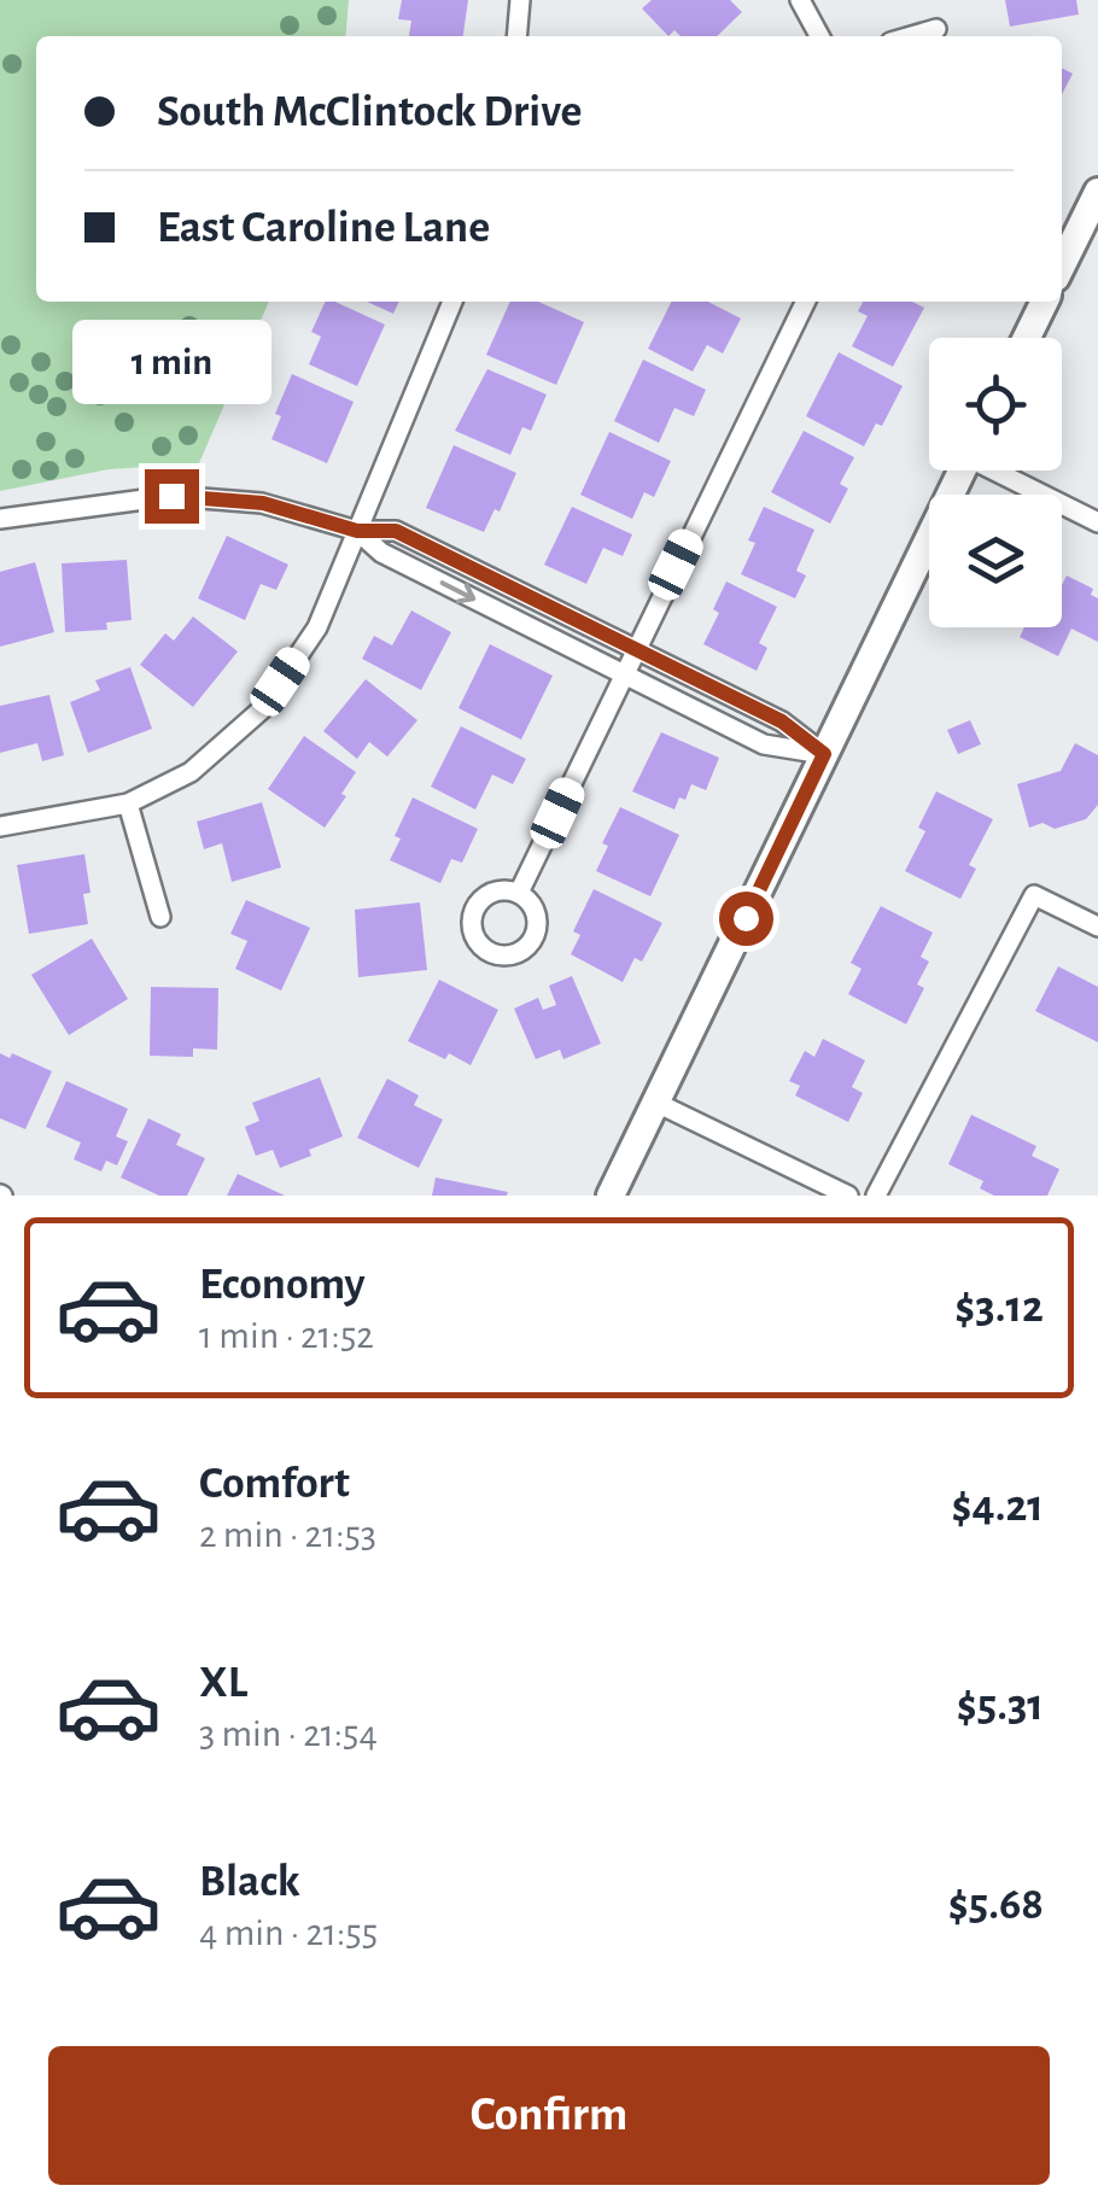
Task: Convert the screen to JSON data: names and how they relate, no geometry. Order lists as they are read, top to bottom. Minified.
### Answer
{"page":{"banner":["South McClintock Drive","East Caroline Lane"],"bubble":"1 min","list":[{"name":"Economy","note":"1 min · 21:52","value":"$3.12"},{"name":"Comfort","note":"2 min · 21:53","value":"$4.21"},{"name":"XL","note":"3 min · 21:54","value":"$5.31"},{"name":"Black","note":"4 min · 21:55","value":"$5.68"}],"buttons":"Confirm"}}
